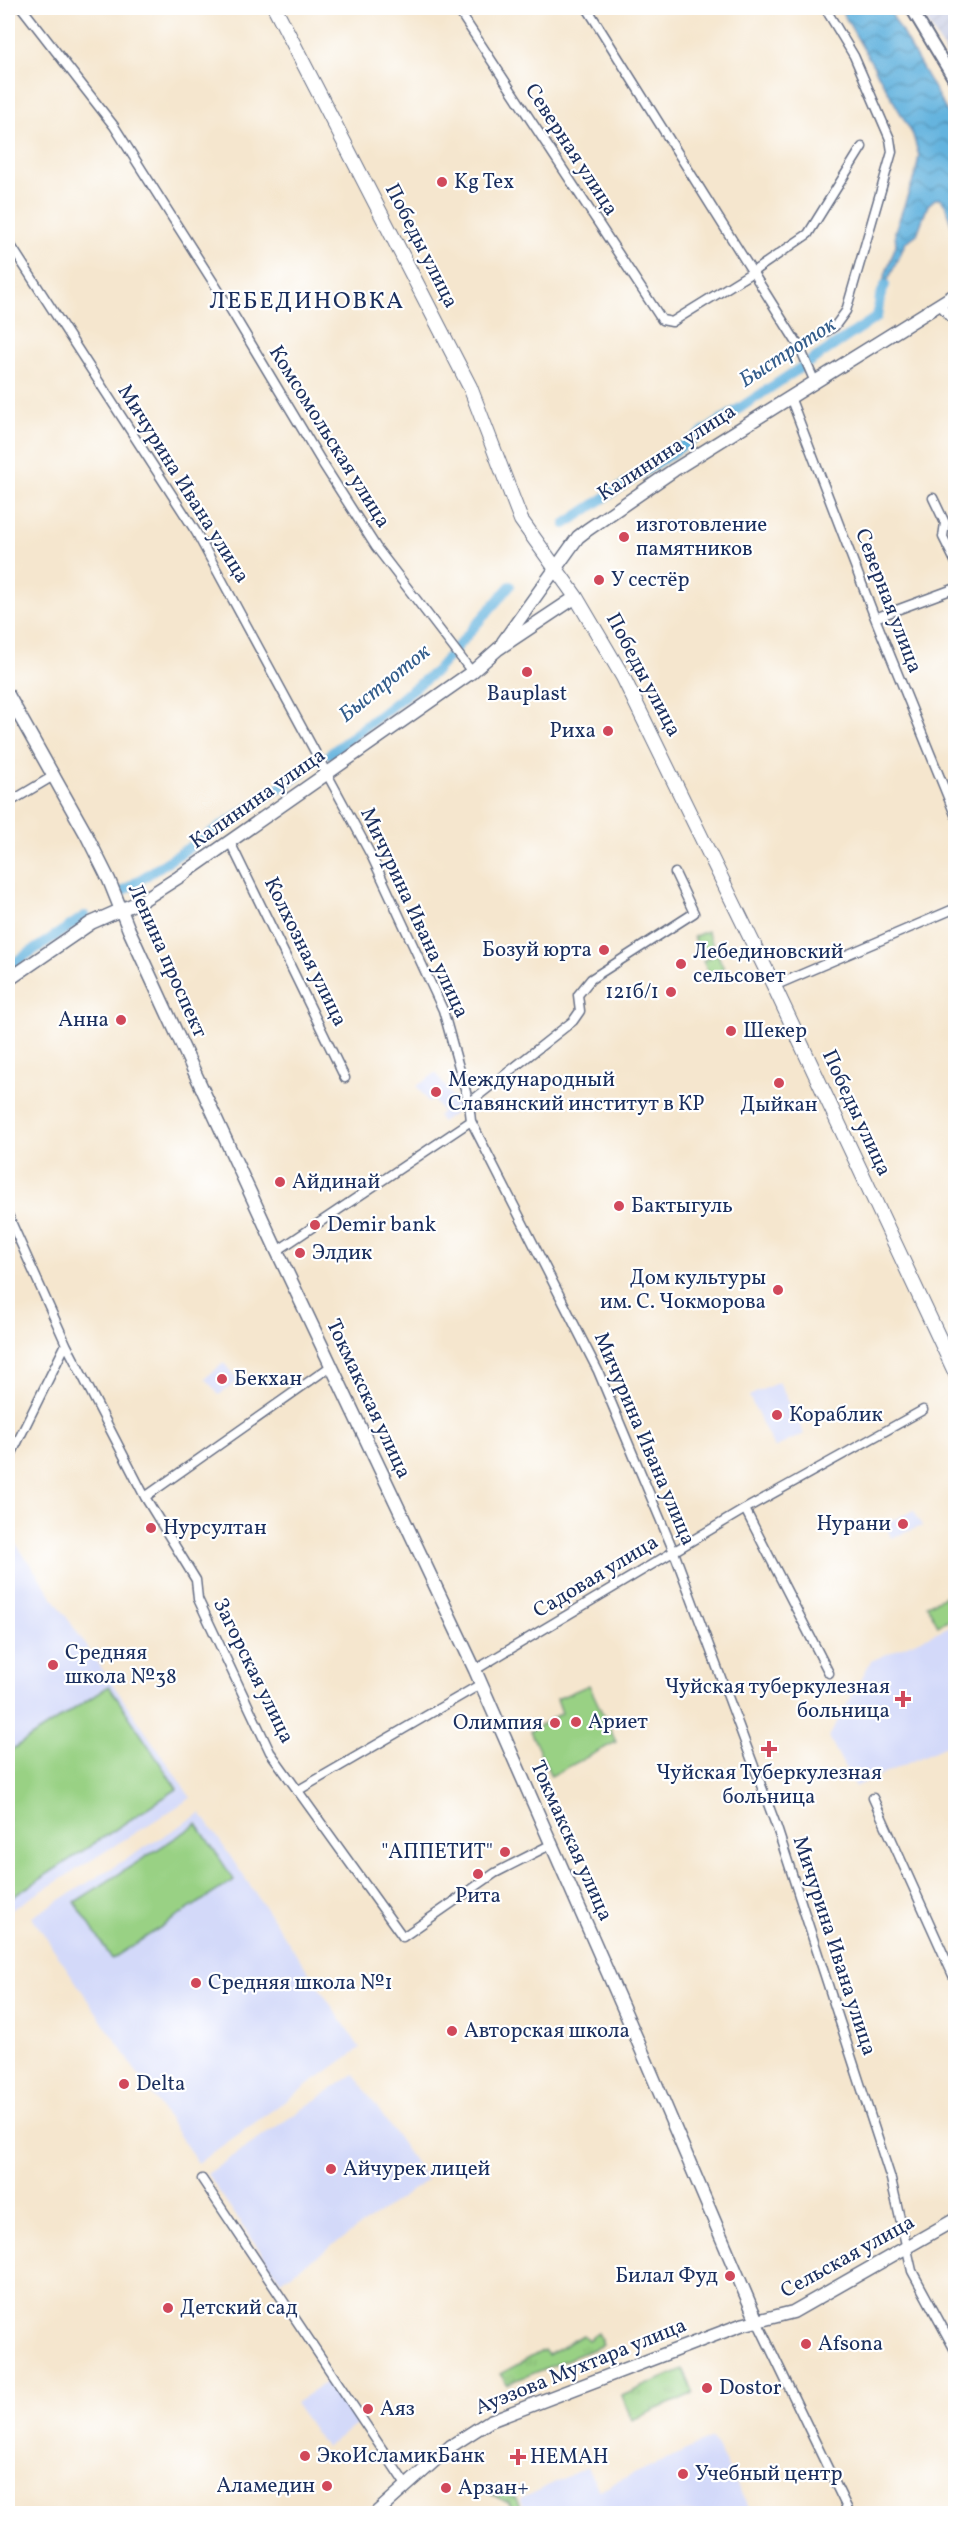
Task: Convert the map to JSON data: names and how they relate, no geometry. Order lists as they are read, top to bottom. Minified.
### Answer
{"streets":{"main road":["Победы улица","Калинина улица","Ленина проспект","Токмакская улица","Сельская улица","Ауэзова Мухтара улица"],"street":["Северная улица","Комсомольская улица","Мичурина Ивана улица","Колхозная улица","Садовая улица","Загорская улица"]},"crossings":[["Северная улица","Калинина улица"],["Победы улица","Калинина улица"],["Комсомольская улица","Калинина улица"],["Калинина улица","Мичурина Ивана улица"],["Калинина улица","Колхозная улица"],["Калинина улица","Ленина проспект"],["Мичурина Ивана улица","Садовая улица"],["Мичурина Ивана улица","Сельская улица"],["Ленина проспект","Токмакская улица"],["Токмакская улица","Садовая улица"],["Токмакская улица","Загорская улица"],["Токмакская улица","Сельская улица"],["Токмакская улица","Ауэзова Мухтара улица"],["Сельская улица","Ауэзова Мухтара улица"]],"districts":["ЛЕБЕДИНОВКА"],"water":["Быстроток"],"places":{"other":["Kg Tex","изготовление памятников","У сестёр","Bauplast","Риха","Бозуй юрта","Лебединовский сельсовет","121б/1","Анна","Шекер","Дыйкан","Международный Славянский институт в КР","Айдинай","Бактыгуль","Demir bank","Элдик","Дом культуры им. С. Чокморова","Бекхан","Кораблик","Нурани","Нурсултан","Средняя школа №38","Ариет","Олимпия","\"АППЕТИТ\"","Рита","Средняя школа №1","Авторская школа","Delta","Айчурек лицей","Билал Фуд","Детский сад","Afsona","Dostor","Аяз","ЭкоИсламикБанк","Учебный центр","Аламедин","Арзан+"],"health":["Чуйская туберкулезная больница","Чуйская Туберкулезная больница","НЕМАН"]}}
